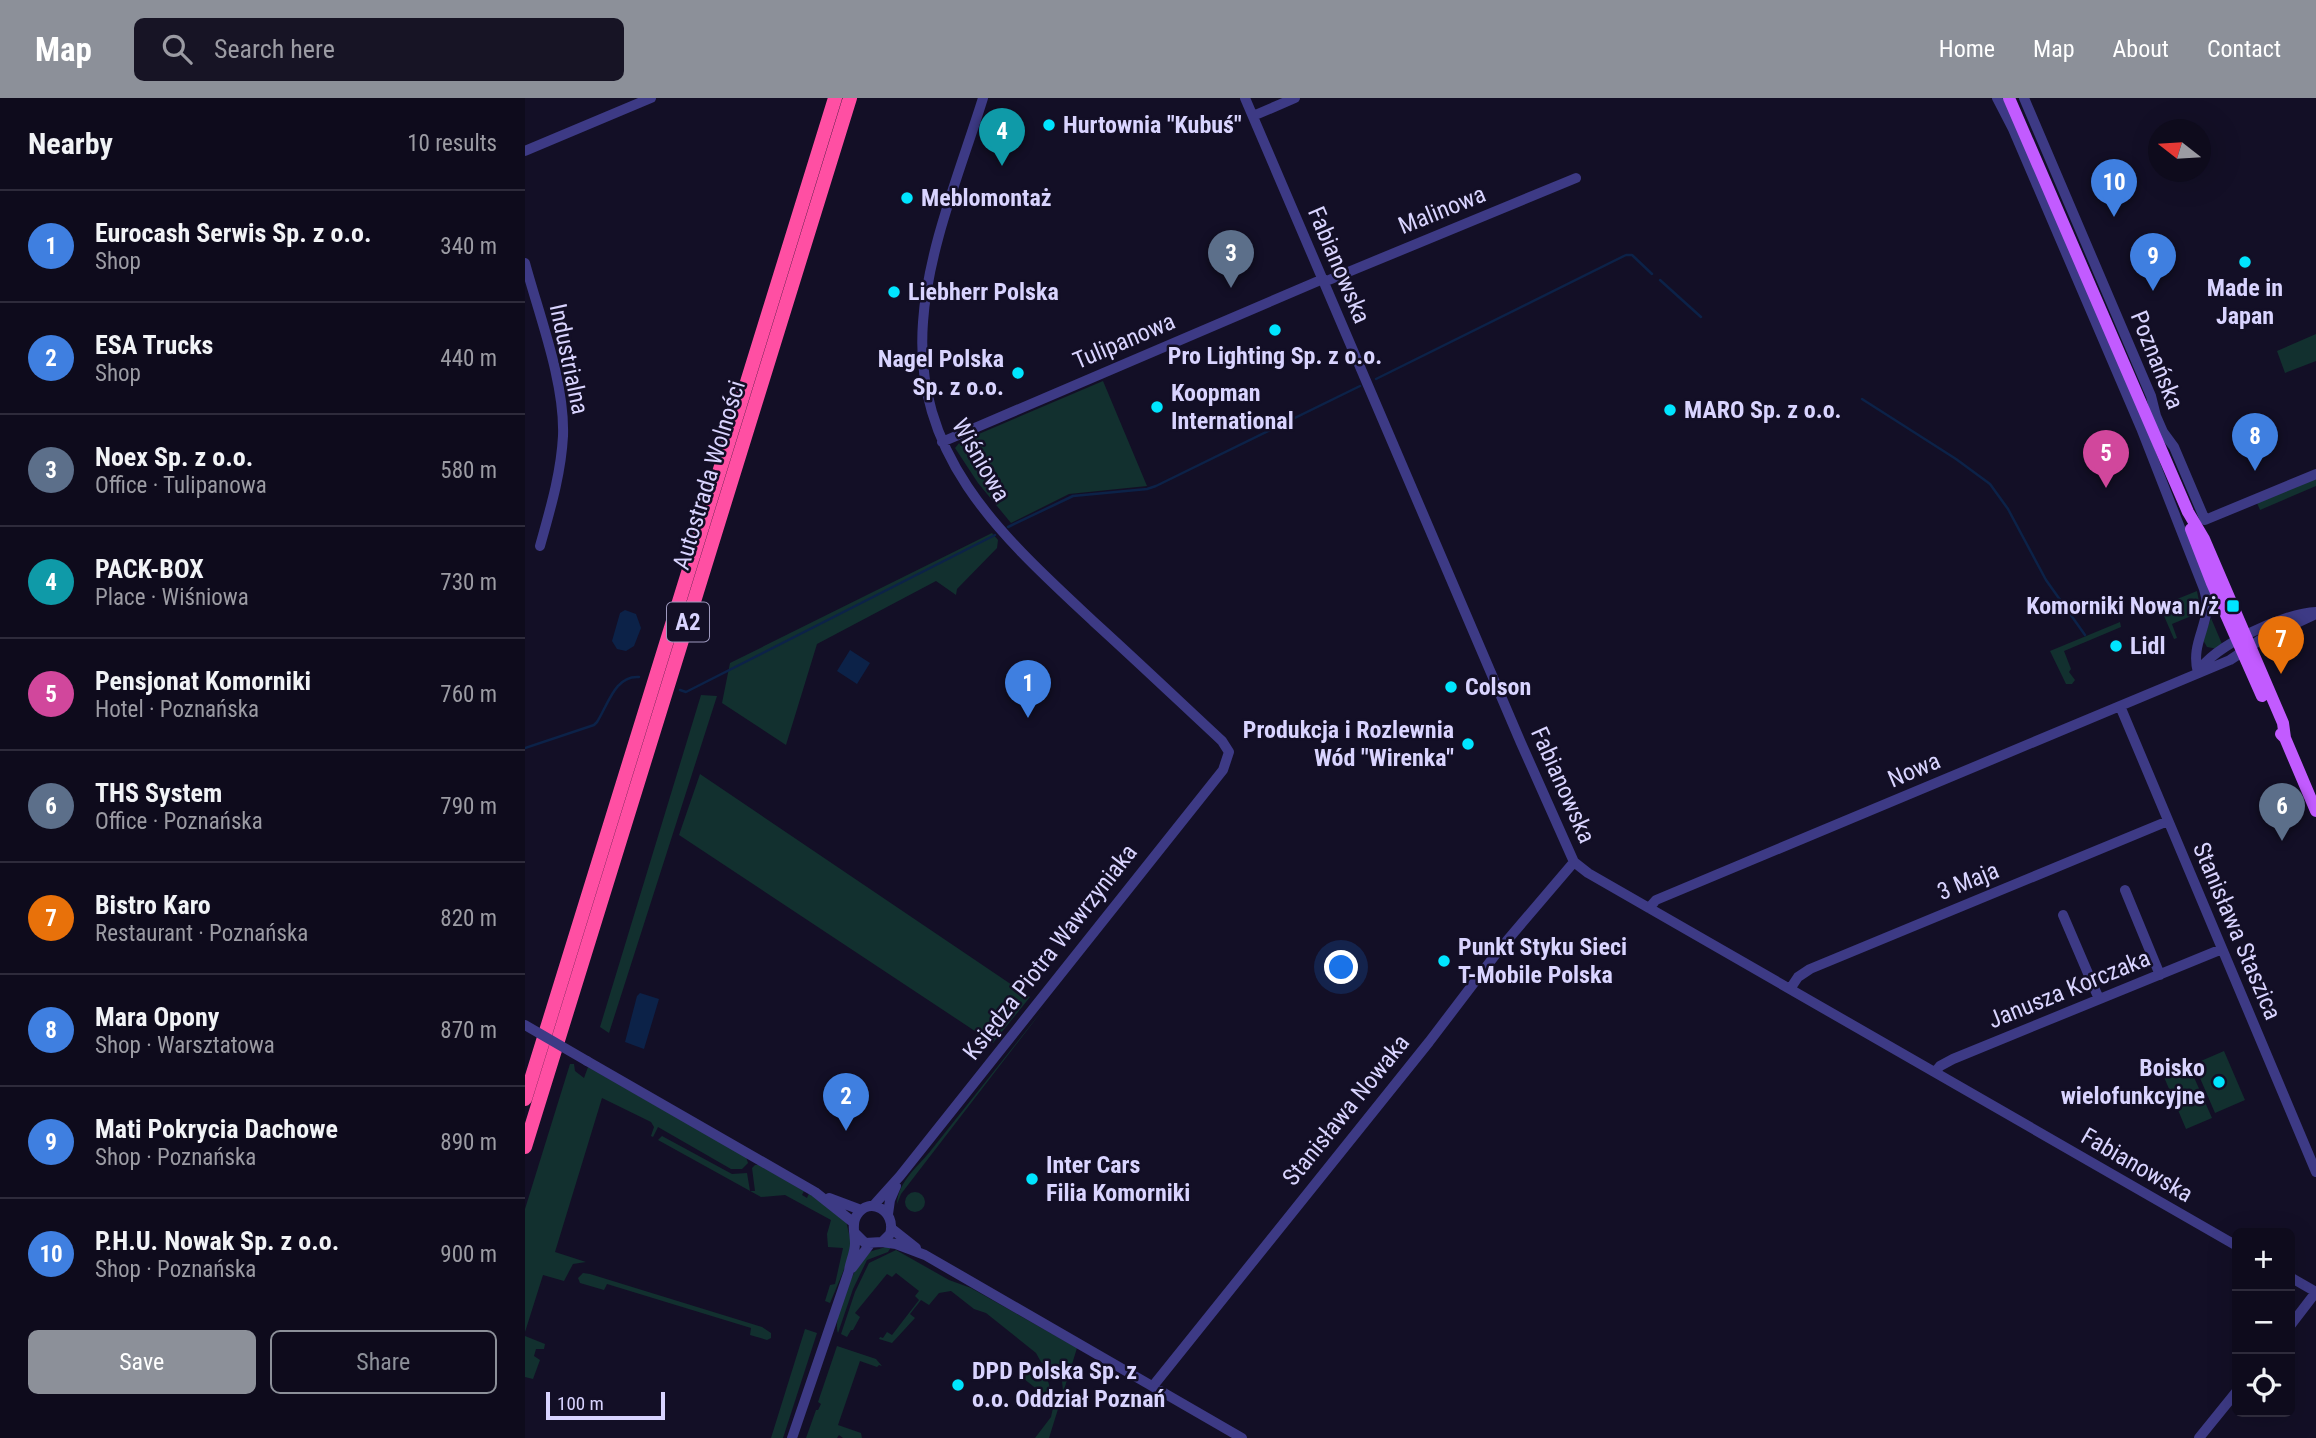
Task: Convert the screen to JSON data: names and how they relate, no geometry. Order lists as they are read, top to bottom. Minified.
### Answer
{"streets":{"highway":["Autostrada Wolności","A2"],"main road":["Poznańska"],"street":["Malinowa","Fabianowska","Tulipanowa","Industrialna","Wiśniowa","Nowa","3 Maja","Stanisława Staszica","Księdza Piotra Wawrzyniaka","Janusza Korczaka","Stanisława Nowaka"]},"crossings":[["Malinowa","Fabianowska"],["Malinowa","Tulipanowa"],["Fabianowska","Tulipanowa"],["Fabianowska","Nowa"],["Fabianowska","3 Maja"],["Fabianowska","Janusza Korczaka"],["Fabianowska","Stanisława Nowaka"],["Tulipanowa","Wiśniowa"],["Poznańska","Nowa"],["Wiśniowa","Księdza Piotra Wawrzyniaka"],["Nowa","Stanisława Staszica"],["3 Maja","Stanisława Staszica"],["Stanisława Staszica","Janusza Korczaka"]],"places":{"other":["Hurtownia \"Kubuś\"","Meblomontaż","Made in Japan","Liebherr Polska","Pro Lighting Sp. z o.o.","Nagel Polska Sp. z o.o.","Koopman International","MARO Sp. z o.o.","Lidl","Colson","Produkcja i Rozlewnia Wód \"Wirenka\"","Punkt Styku Sieci T-Mobile Polska","Boisko wielofunkcyjne","Inter Cars Filia Komorniki","DPD Polska Sp. z o.o. Oddział Poznań"],"transit":["Komorniki Nowa n/ż"]},"scale_bar":"100 m","north":"left","page":{"header":"Map","search":"Search here","nav":["Home","Map","About","Contact"],"heading":["Nearby","10 results"],"pins":["4","10","3","9","8","5","7","1","6","2"],"list":[{"mark":"1","name":"Eurocash Serwis Sp. z o.o.","note":"Shop","value":"340 m"},{"mark":"2","name":"ESA Trucks","note":"Shop","value":"440 m"},{"mark":"3","name":"Noex Sp. z o.o.","note":"Office · Tulipanowa","value":"580 m"},{"mark":"4","name":"PACK-BOX","note":"Place · Wiśniowa","value":"730 m"},{"mark":"5","name":"Pensjonat Komorniki","note":"Hotel · Poznańska","value":"760 m"},{"mark":"6","name":"THS System","note":"Office · Poznańska","value":"790 m"},{"mark":"7","name":"Bistro Karo","note":"Restaurant · Poznańska","value":"820 m"},{"mark":"8","name":"Mara Opony","note":"Shop · Warsztatowa","value":"870 m"},{"mark":"9","name":"Mati Pokrycia Dachowe","note":"Shop · Poznańska","value":"890 m"},{"mark":"10","name":"P.H.U. Nowak Sp. z o.o.","note":"Shop · Poznańska","value":"900 m"}],"map_buttons":["+","−"],"buttons":["Save","Share"],"scale":"100 m"}}
